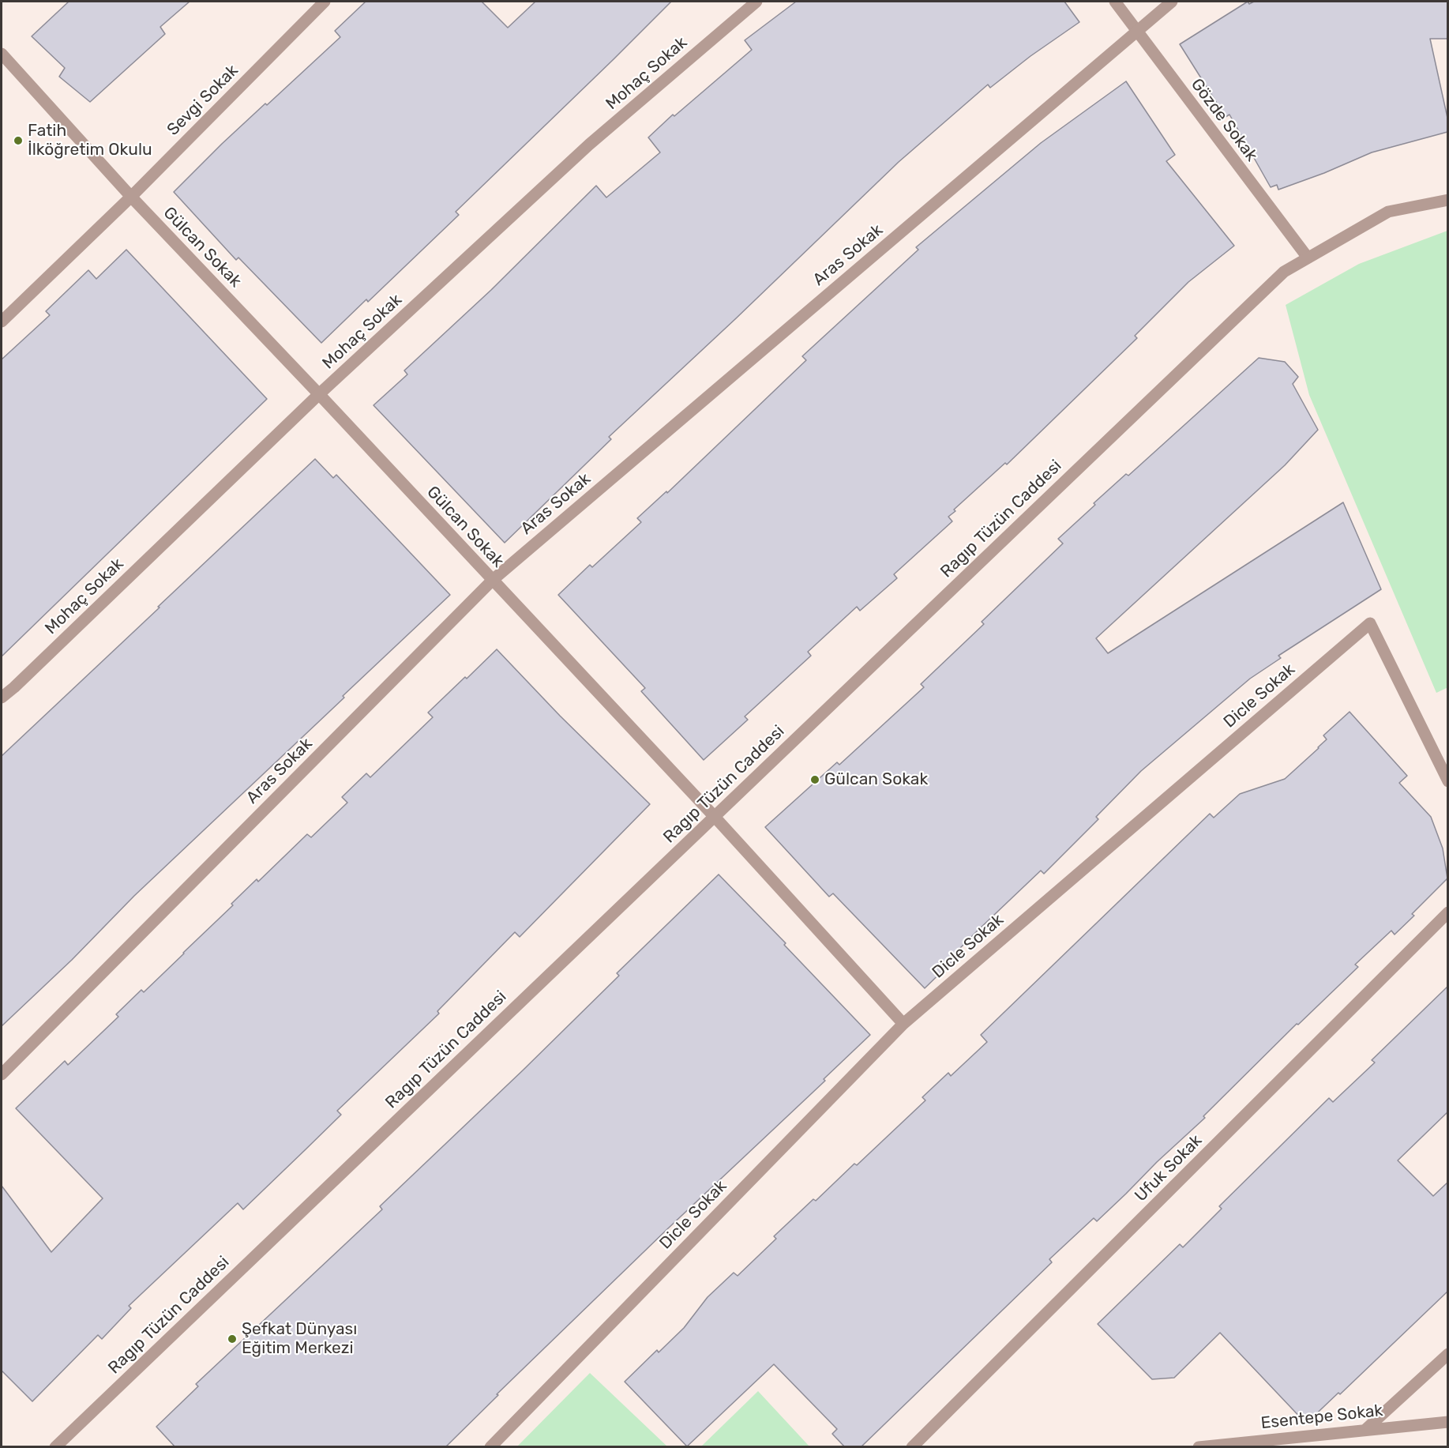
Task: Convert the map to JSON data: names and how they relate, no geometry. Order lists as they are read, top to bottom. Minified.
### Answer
{"streets":{"street":["Mohaç Sokak","Sevgi Sokak","Gözde Sokak","Gülcan Sokak","Aras Sokak","Ragıp Tüzün Caddesi","Dicle Sokak","Ufuk Sokak","Esentepe Sokak"]},"crossings":[["Mohaç Sokak","Gülcan Sokak"],["Sevgi Sokak","Gülcan Sokak"],["Gözde Sokak","Aras Sokak"],["Gözde Sokak","Ragıp Tüzün Caddesi"],["Gülcan Sokak","Aras Sokak"],["Gülcan Sokak","Ragıp Tüzün Caddesi"],["Gülcan Sokak","Dicle Sokak"]],"places":["Fatih İlköğretim Okulu","Gülcan Sokak","Şefkat Dünyası Eğitim Merkezi"]}
